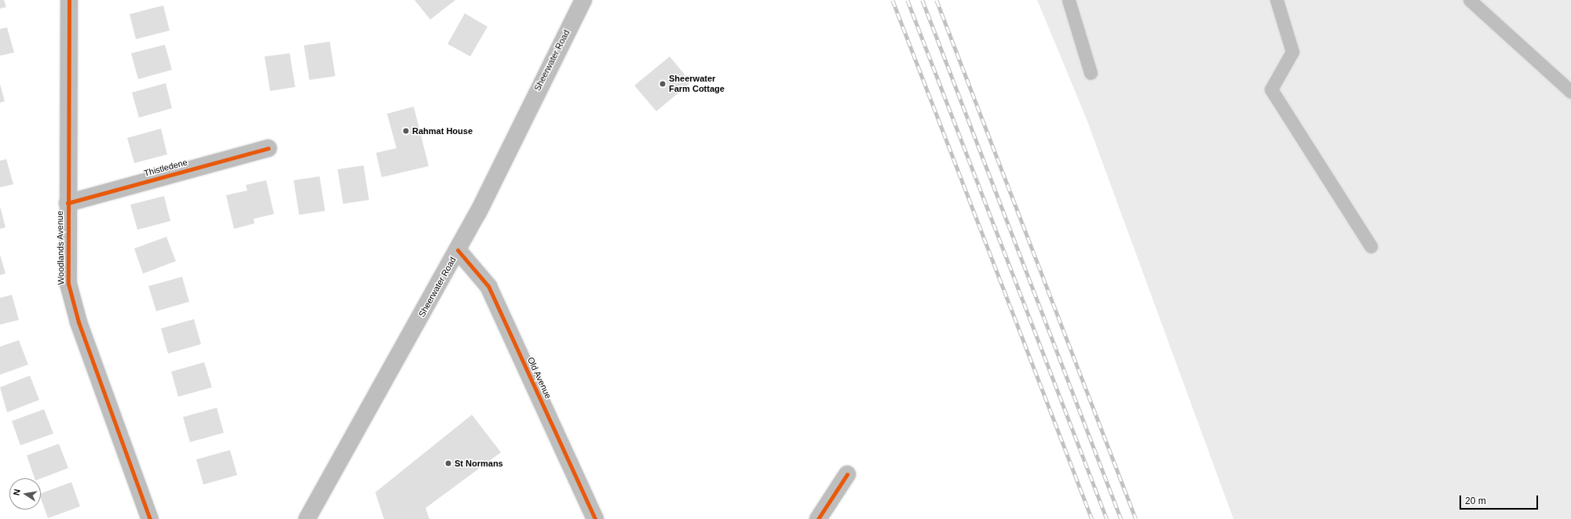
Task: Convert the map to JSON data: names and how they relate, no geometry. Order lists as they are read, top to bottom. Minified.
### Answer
{"streets":{"street":["Sheerwater Road","Thistledene","Woodlands Avenue","Old Avenue"]},"crossings":[["Sheerwater Road","Old Avenue"],["Thistledene","Woodlands Avenue"]],"places":["Sheerwater Farm Cottage","Rahmat House","St Normans"],"scale_bar":"20 m","north":"left"}
